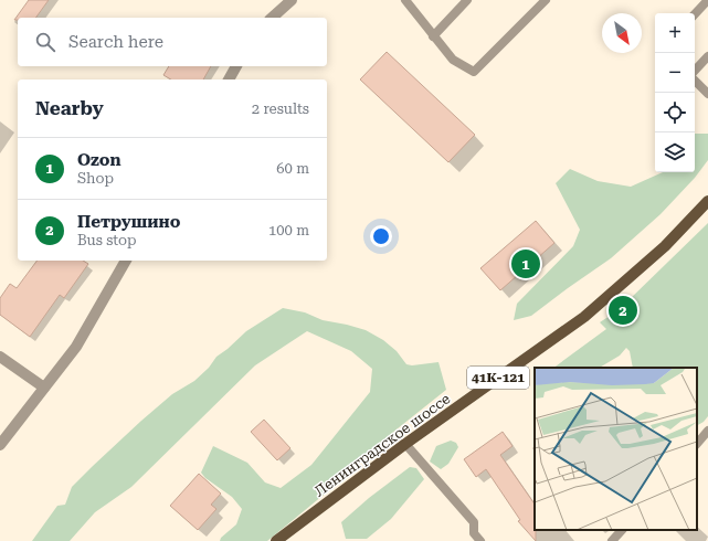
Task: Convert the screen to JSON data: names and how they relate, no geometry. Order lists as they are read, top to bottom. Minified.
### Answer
{"streets":{"main road":["41К-121","Ленинградское шоссе"]},"north":"bottom right","page":{"map_buttons":["+","−"],"search":"Search here","heading":["Nearby","2 results"],"list":[{"mark":"1","name":"Ozon","note":"Shop","value":"60 m"},{"mark":"2","name":"Петрушино","note":"Bus stop","value":"100 m"}],"pins":["1","2"]}}
